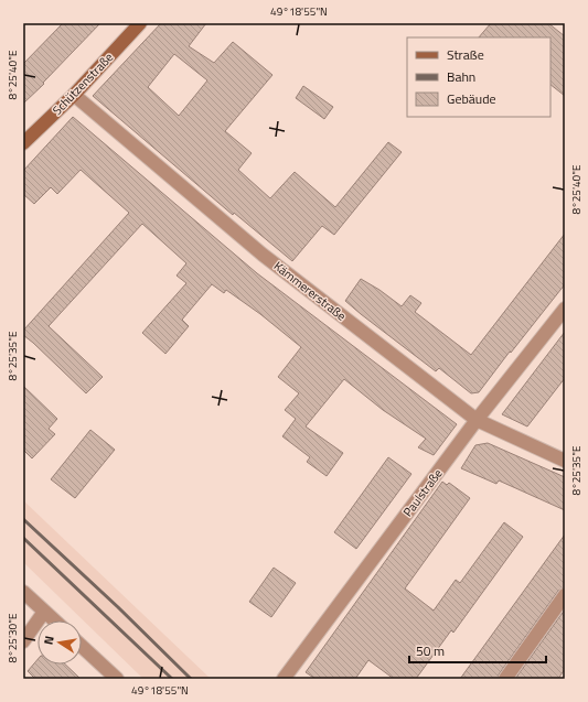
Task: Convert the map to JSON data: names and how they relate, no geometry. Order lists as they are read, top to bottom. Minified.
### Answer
{"streets":{"main road":["Schützenstraße"],"street":["Kämmererstraße","Paulstraße"]},"crossings":[["Schützenstraße","Kämmererstraße"],["Kämmererstraße","Paulstraße"]],"legend":["Straße","Bahn","Gebäude"],"scale_bar":"50 m","north":"left","coordinates":["49°18'55\"N","8°25'40\"E","8°25'35\"E","8°25'30\"E"]}
